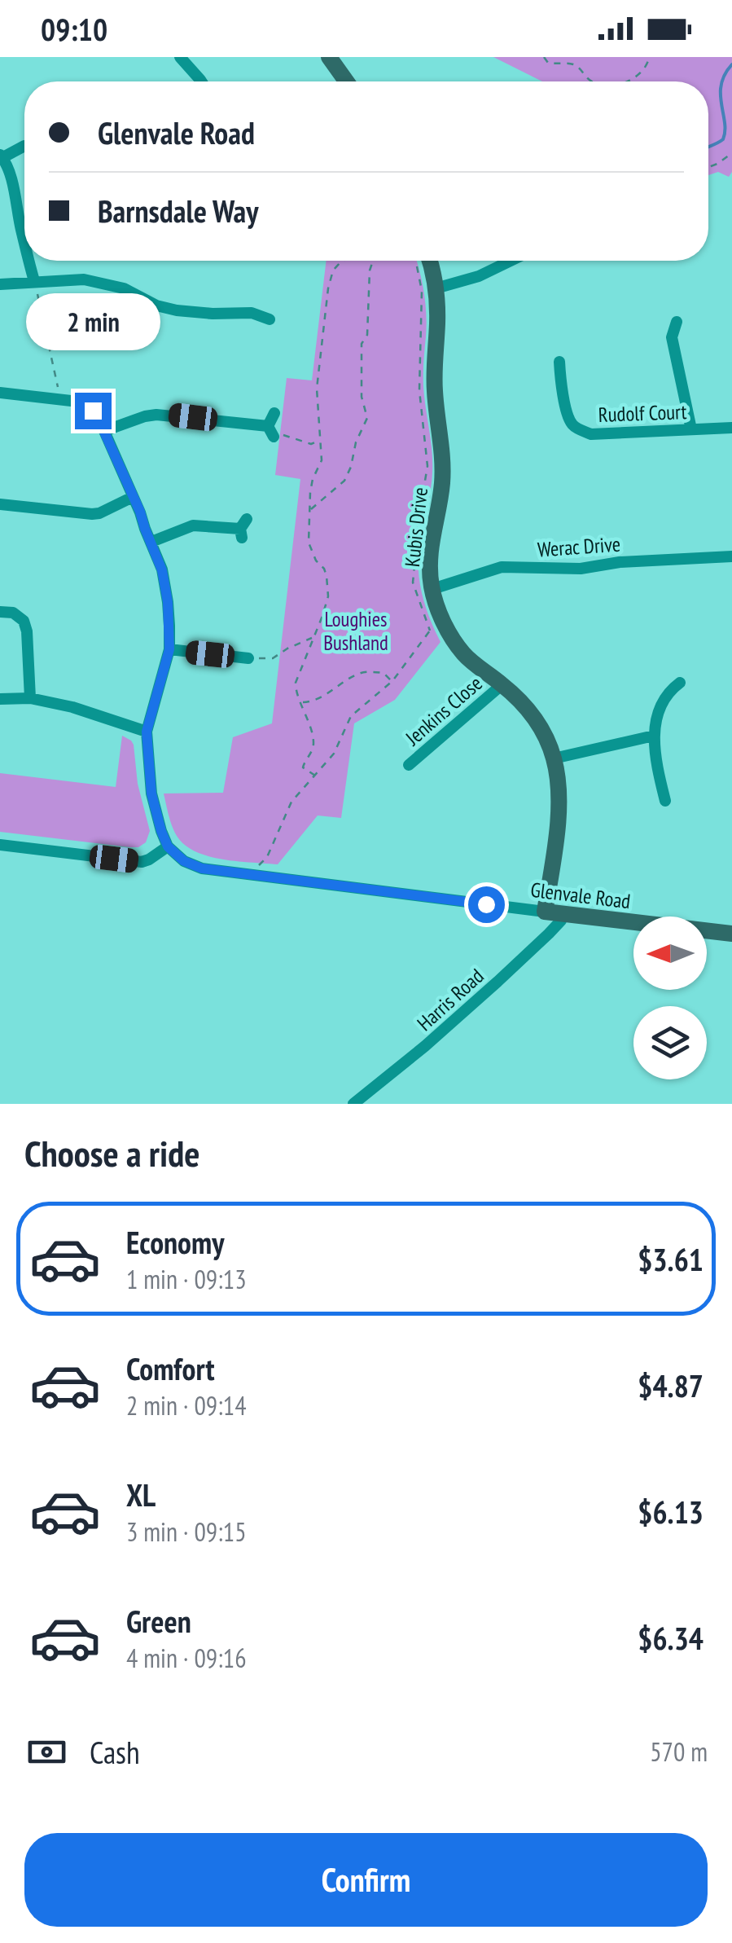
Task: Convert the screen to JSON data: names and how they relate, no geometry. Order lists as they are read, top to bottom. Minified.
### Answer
{"streets":{"street":["Rudolf Court","Kubis Drive","Werac Drive","Jenkins Close","Glenvale Road","Harris Road"]},"crossings":[["Kubis Drive","Werac Drive"],["Kubis Drive","Jenkins Close"],["Kubis Drive","Glenvale Road"],["Kubis Drive","Harris Road"],["Glenvale Road","Harris Road"]],"parks":["Loughies Bushland"],"north":"left","page":{"status":"09:10","banner":["Glenvale Road","Barnsdale Way"],"bubble":"2 min","heading":"Choose a ride","list":[{"name":"Economy","note":"1 min · 09:13","value":"$3.61"},{"name":"Comfort","note":"2 min · 09:14","value":"$4.87"},{"name":"XL","note":"3 min · 09:15","value":"$6.13"},{"name":"Green","note":"4 min · 09:16","value":"$6.34"}],"pay":["Cash","570 m"],"buttons":"Confirm"}}
